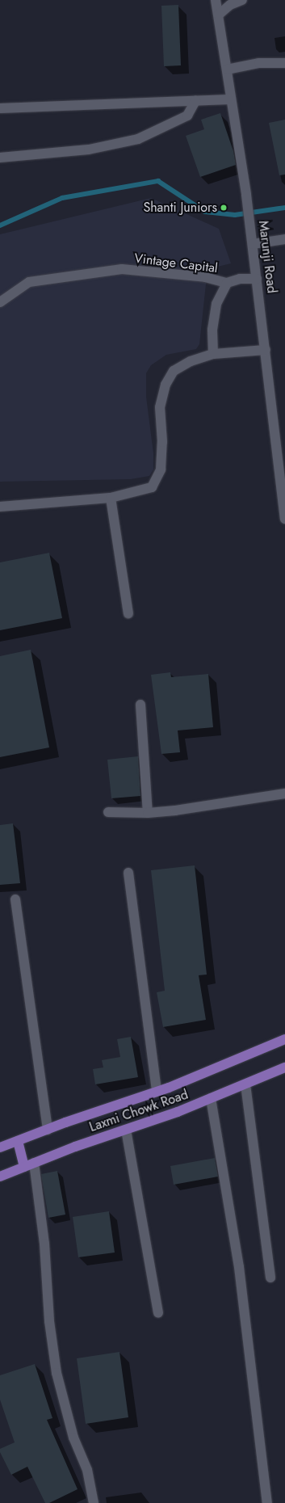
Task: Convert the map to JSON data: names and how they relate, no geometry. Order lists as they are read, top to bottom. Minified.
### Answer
{"streets":{"main road":["Laxmi Chowk Road"],"street":["Marunji Road","Vintage Capital"]},"crossings":[["Marunji Road","Vintage Capital"]],"places":["Shanti Juniors"]}
